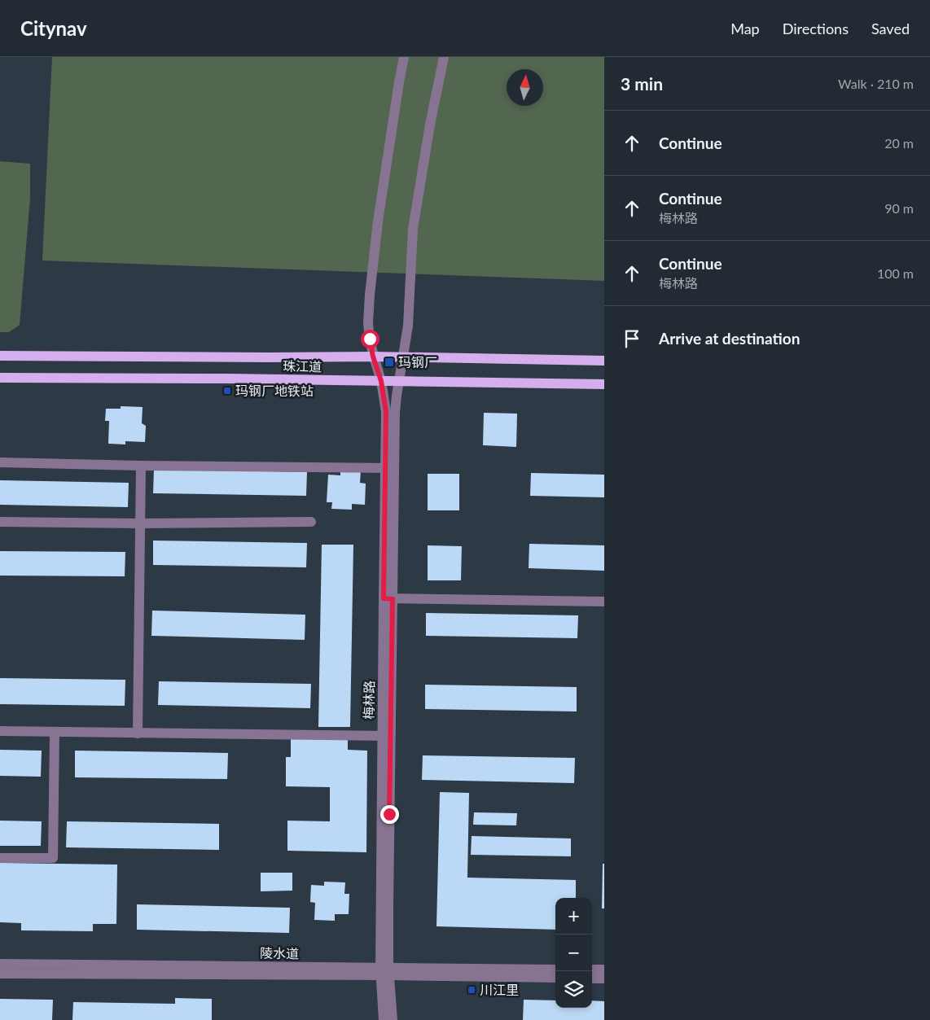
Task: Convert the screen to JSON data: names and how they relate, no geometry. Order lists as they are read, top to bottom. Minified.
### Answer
{"streets":{"main road":["珠江道"],"street":["梅林路","陵水道"]},"crossings":[["珠江道","梅林路"],["梅林路","陵水道"]],"places":{"transit":["玛钢厂","玛钢厂地铁站","川江里"]},"north":"top","page":{"header":"Citynav","nav":["Map","Directions","Saved"],"heading":["3 min","Walk · 210 m"],"list":[["Continue","20 m"],["Continue","梅林路","90 m"],["Continue","梅林路","100 m"],"Arrive at destination"],"map_buttons":["+","−"]}}
